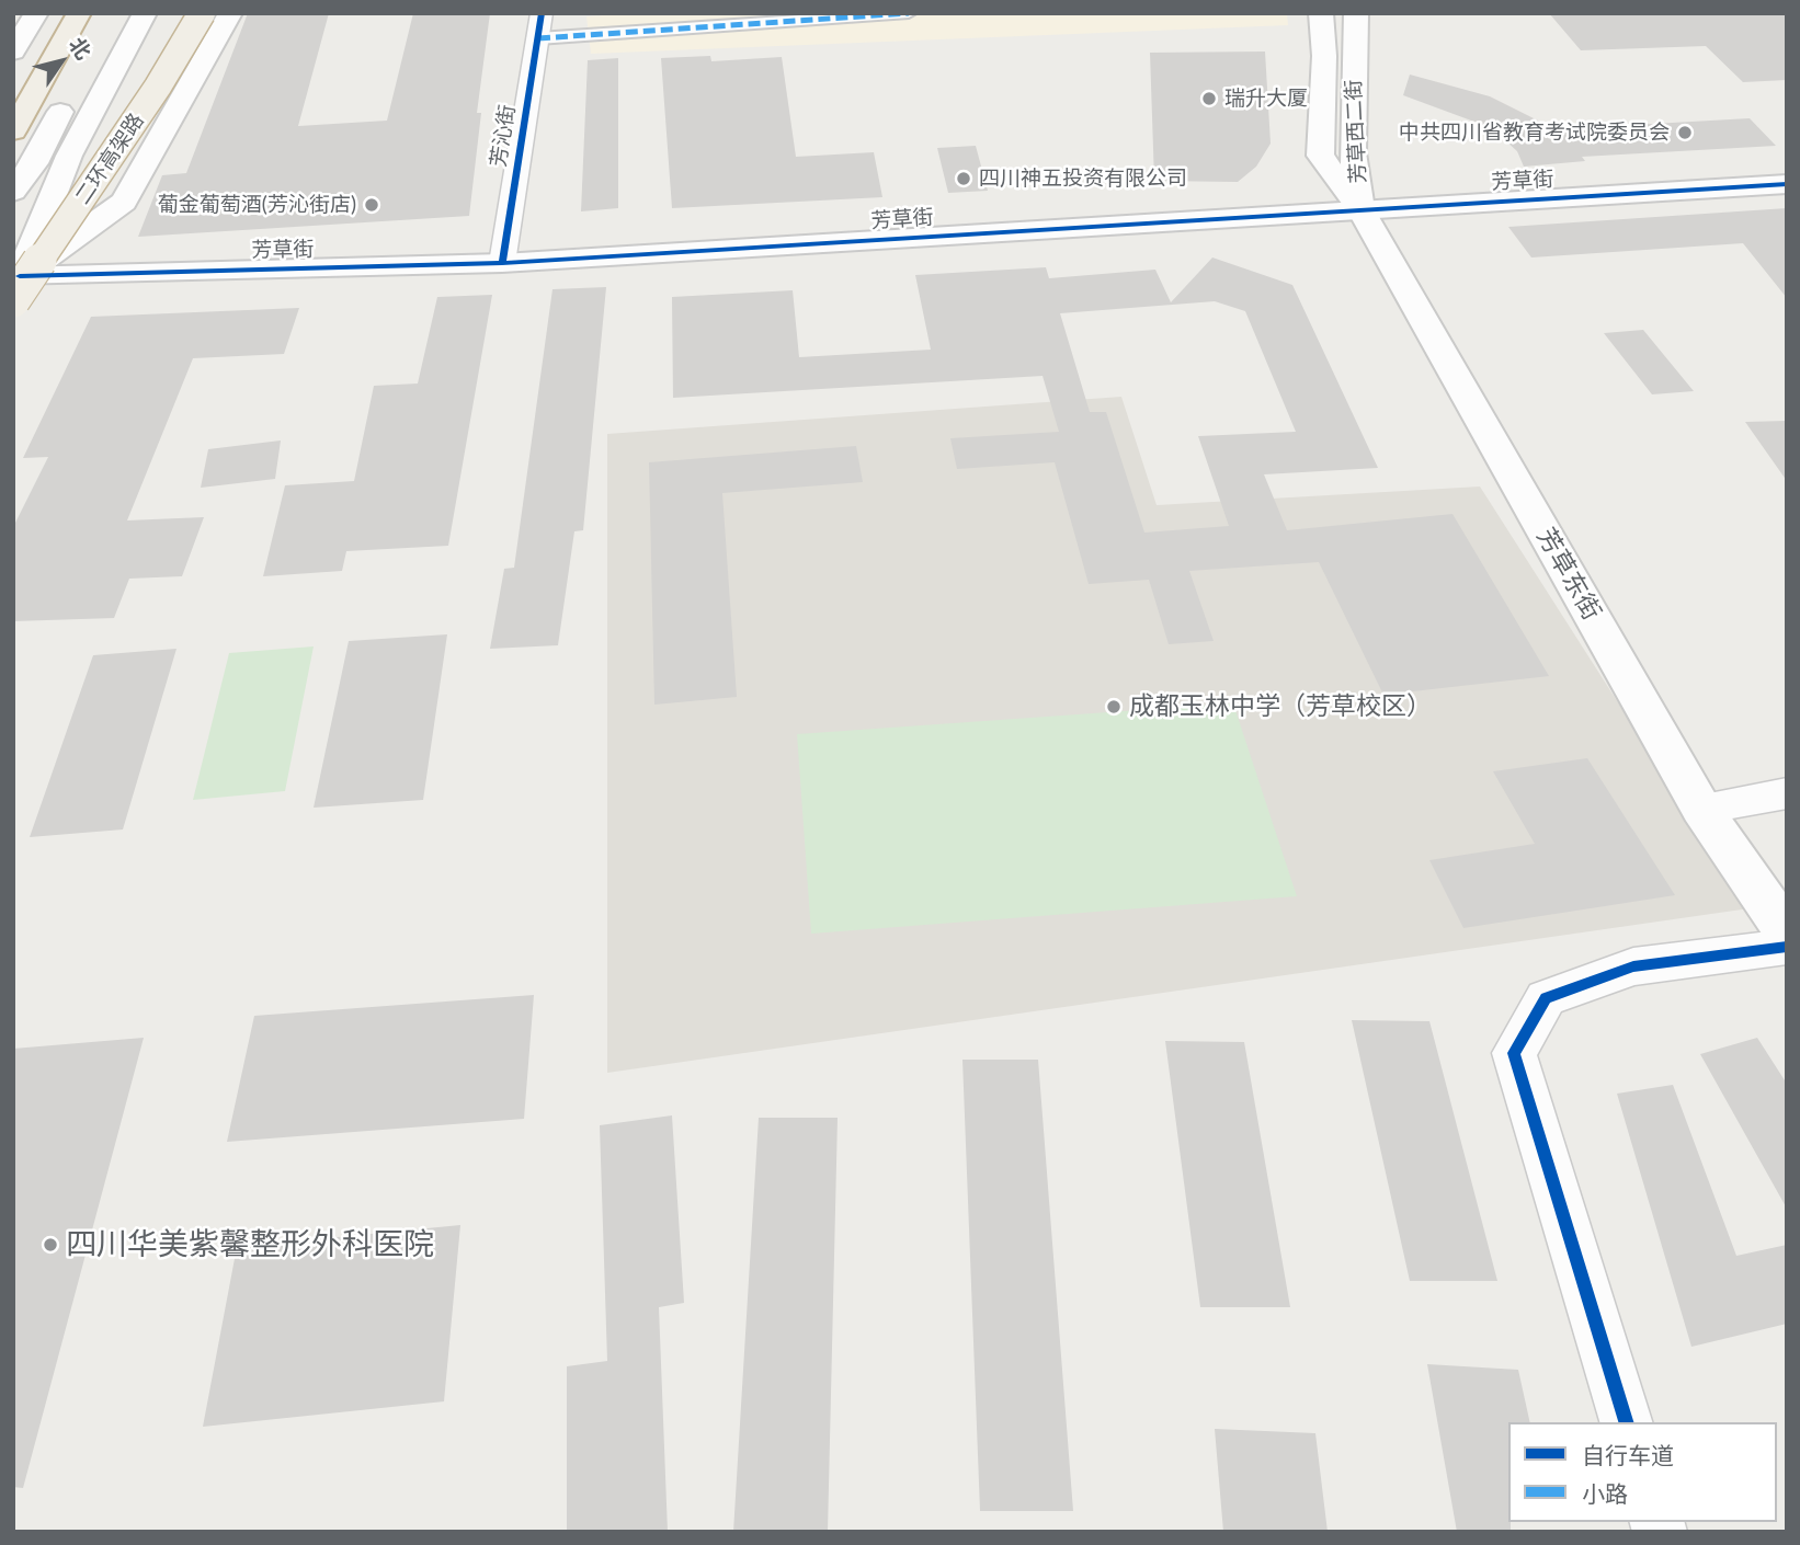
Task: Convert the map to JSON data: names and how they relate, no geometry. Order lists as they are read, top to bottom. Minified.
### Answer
{"streets":{"highway":["二环高架路"],"main road":["芳草西二街","芳草街","芳草东街"],"street":["芳沁街"]},"crossings":[["芳草西二街","芳草街"],["芳草西二街","芳草东街"],["芳沁街","芳草街"],["二环高架路","芳草街"],["芳草街","芳草东街"]],"places":["瑞升大厦","中共四川省教育考试院委员会","四川神五投资有限公司","葡金葡萄酒(芳沁街店)","成都玉林中学（芳草校区）","四川华美紫馨整形外科医院"],"legend":["自行车道","小路"],"north":"top right"}
